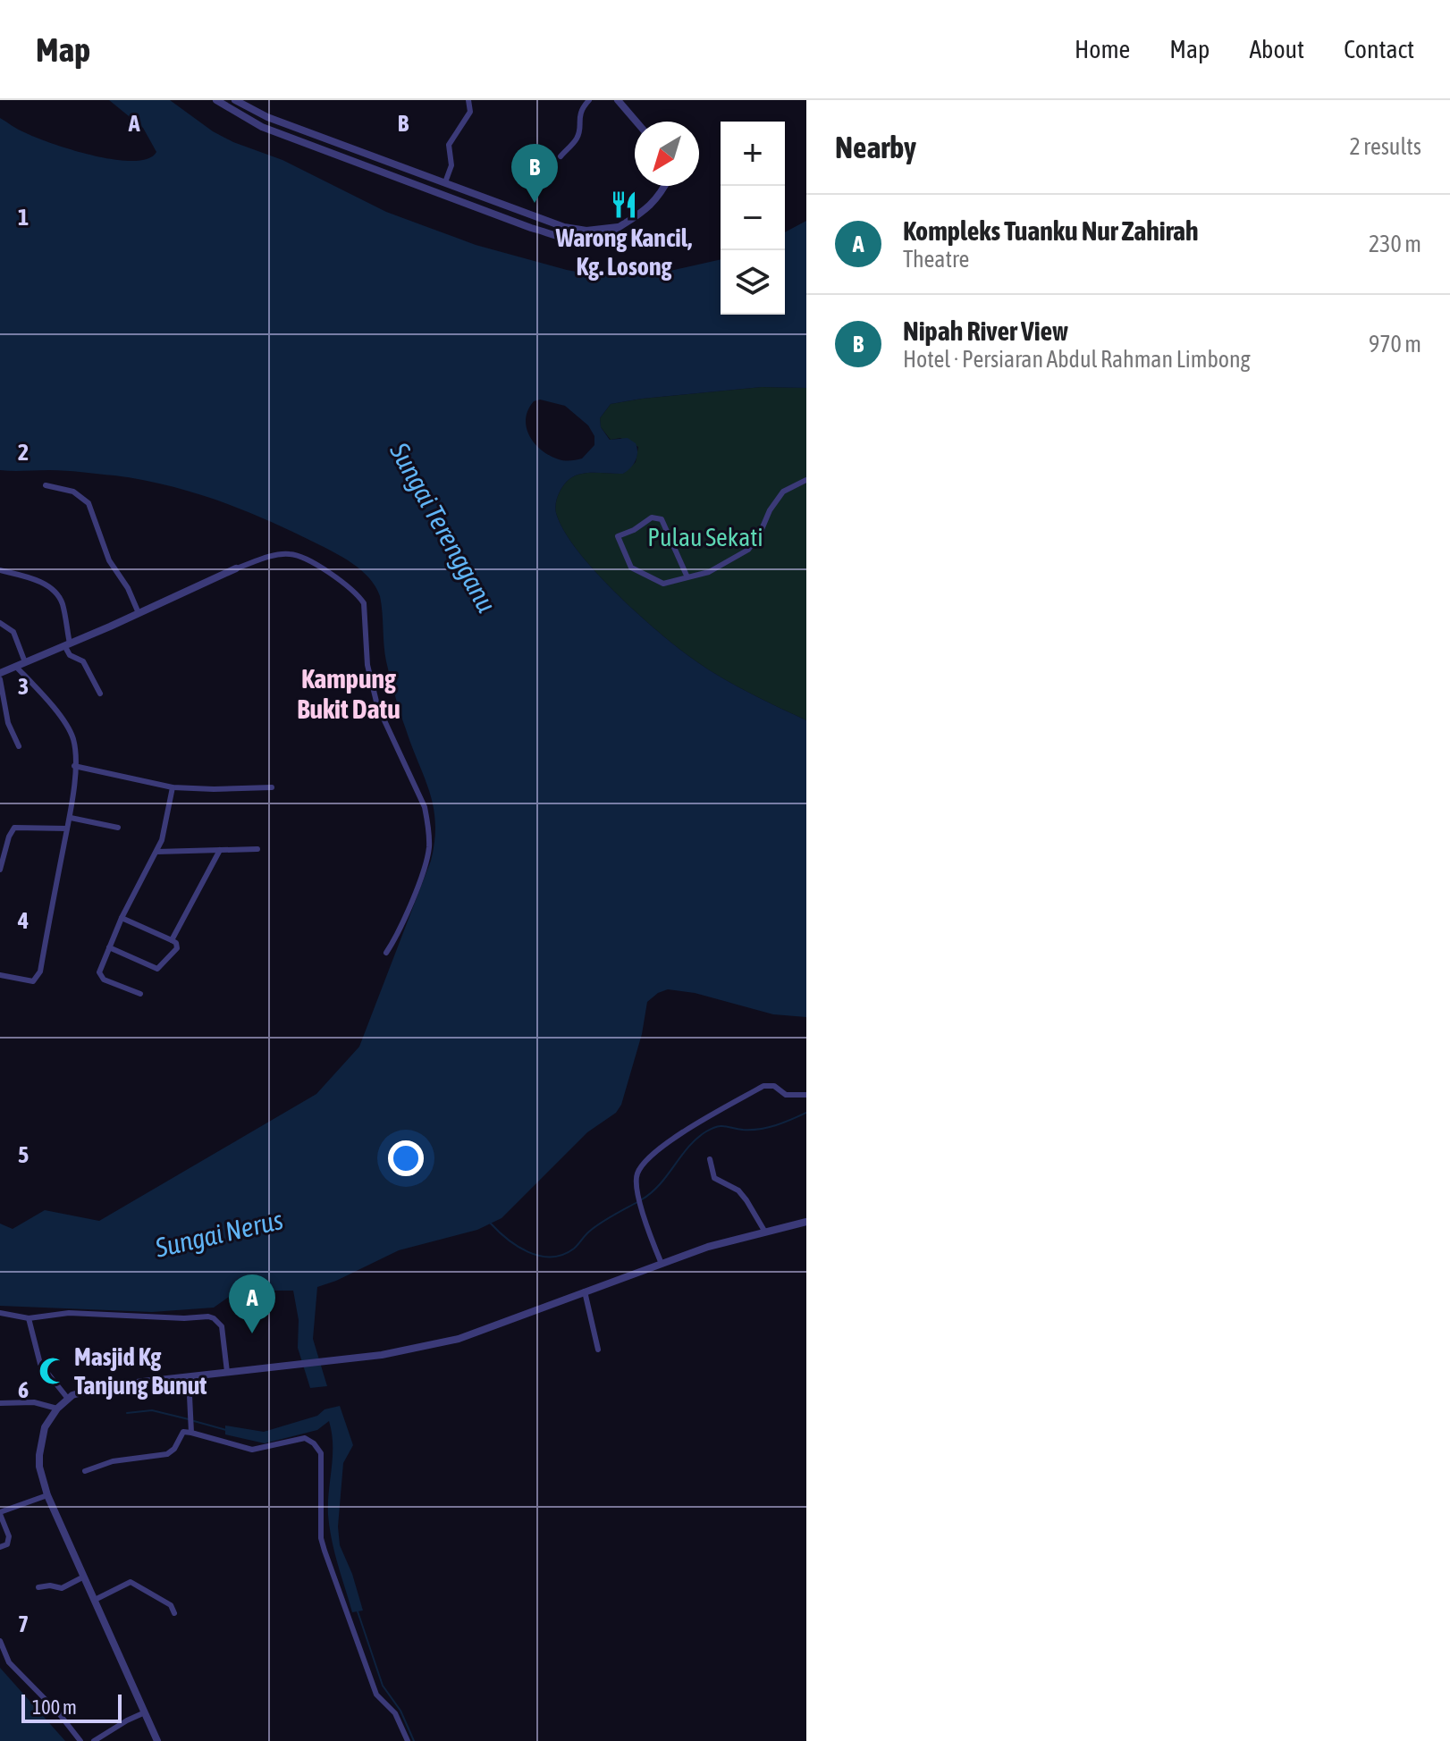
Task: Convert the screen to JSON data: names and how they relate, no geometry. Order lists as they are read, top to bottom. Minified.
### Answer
{"districts":["Kampung Bukit Datu"],"water":["Sungai Terengganu","Sungai Nerus"],"parks":["Pulau Sekati"],"places":{"restaurant":["Warong Kancil, Kg. Losong"],"mosque":["Masjid Kg Tanjung Bunut"]},"scale_bar":"100 m","north":"bottom left","page":{"header":"Map","nav":["Home","Map","About","Contact"],"heading":["Nearby","2 results"],"map_buttons":["+","−"],"pins":["B","A"],"list":[{"mark":"A","name":"Kompleks Tuanku Nur Zahirah","note":"Theatre","value":"230 m"},{"mark":"B","name":"Nipah River View","note":"Hotel · Persiaran Abdul Rahman Limbong","value":"970 m"}],"scale":"100 m"},"grid":{"columns":["A","B"],"rows":["1","2","3","4","5","6","7"]}}
